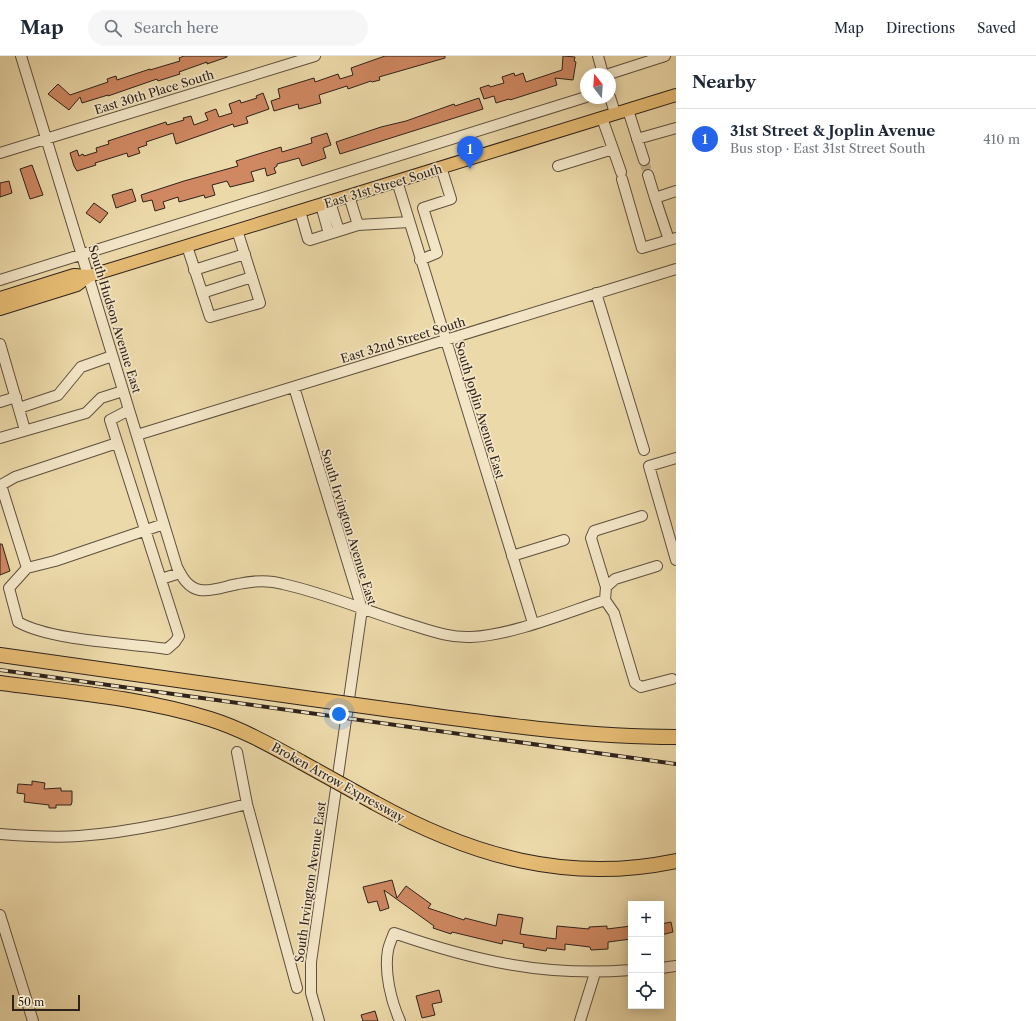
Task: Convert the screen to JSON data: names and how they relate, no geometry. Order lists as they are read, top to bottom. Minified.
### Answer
{"streets":{"highway":["Broken Arrow Expressway"],"main road":["East 31st Street South"],"street":["East 30th Place South","South Hudson Avenue East","East 32nd Street South","South Joplin Avenue East","South Irvington Avenue East"]},"crossings":[["East 30th Place South","South Hudson Avenue East"],["East 31st Street South","South Hudson Avenue East"],["East 31st Street South","South Joplin Avenue East"],["South Hudson Avenue East","East 32nd Street South"],["South Hudson Avenue East","South Irvington Avenue East"],["East 32nd Street South","South Joplin Avenue East"],["East 32nd Street South","South Irvington Avenue East"]],"scale_bar":"50 m","north":"top","page":{"header":"Map","search":"Search here","nav":["Map","Directions","Saved"],"heading":"Nearby","list":[{"mark":"1","name":"31st Street & Joplin Avenue","note":"Bus stop · East 31st Street South","value":"410 m"}],"pins":"1","map_buttons":["+","−"],"scale":"50 m"}}
